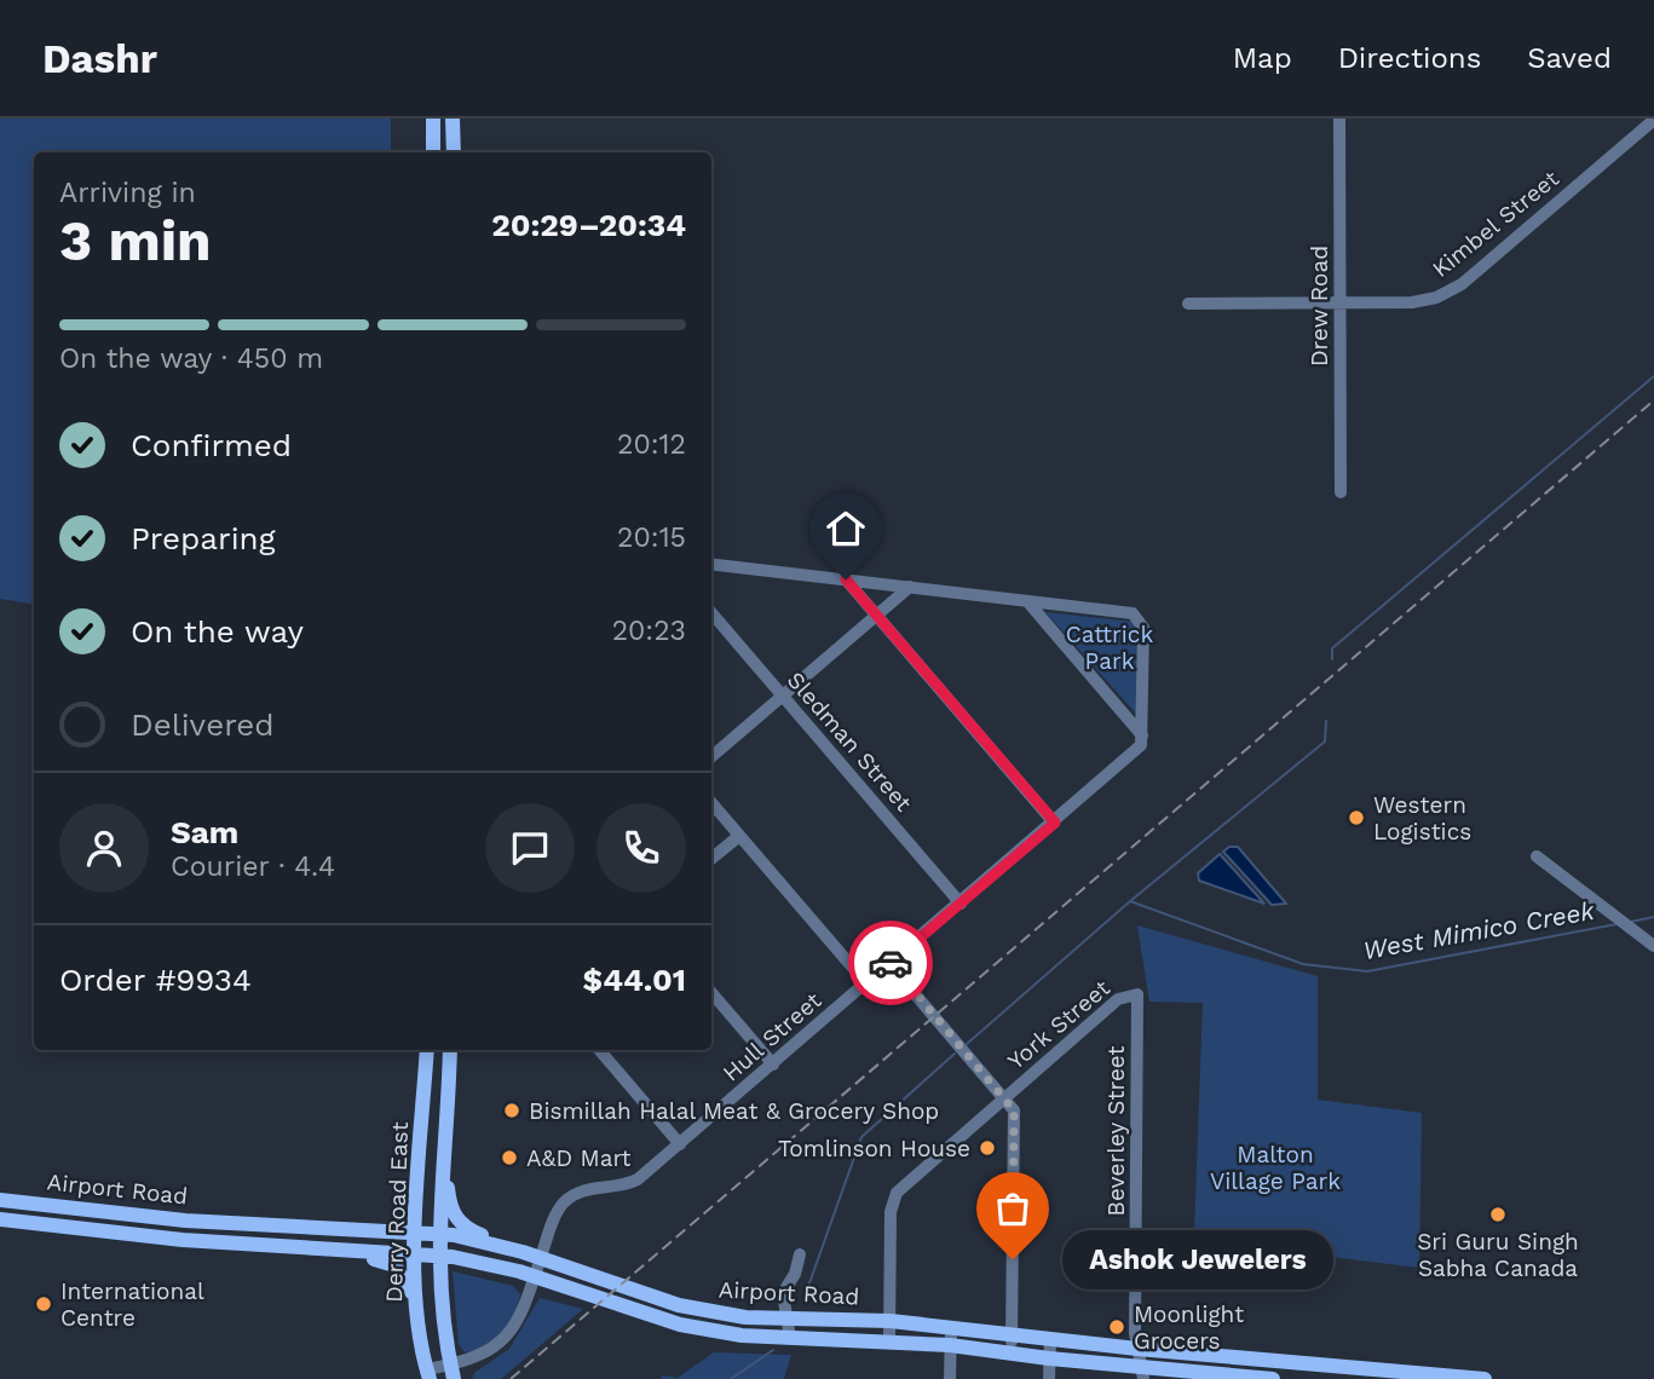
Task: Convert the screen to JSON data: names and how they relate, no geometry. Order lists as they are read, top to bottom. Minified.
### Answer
{"streets":{"main road":["Airport Road","Derry Road East"],"street":["Kimbel Street","Drew Road","Sledman Street","York Street","Hull Street","Beverley Street"]},"crossings":[["Kimbel Street","Drew Road"],["Sledman Street","Hull Street"],["York Street","Beverley Street"],["York Street","Airport Road"],["Hull Street","Airport Road"],["Hull Street","Derry Road East"],["Beverley Street","Airport Road"],["Airport Road","Derry Road East"]],"water":["West Mimico Creek"],"parks":["Cattrick Park","Malton Village Park"],"places":["Western Logistics","Bismillah Halal Meat & Grocery Shop","Tomlinson House","A&D Mart","Sri Guru Singh Sabha Canada","Ashok Jewelers","International Centre","Moonlight Grocers"],"page":{"header":"Dashr","nav":["Map","Directions","Saved"],"heading":["3 min","Arriving in","20:29–20:34"],"panel":["Sam","Courier · 4.4","Order #9934","$44.01"],"bar":"On the way · 450 m","list":[["Confirmed","20:12"],["Preparing","20:15"],["On the way","20:23"],"Delivered"],"bubble":"Ashok Jewelers"}}
